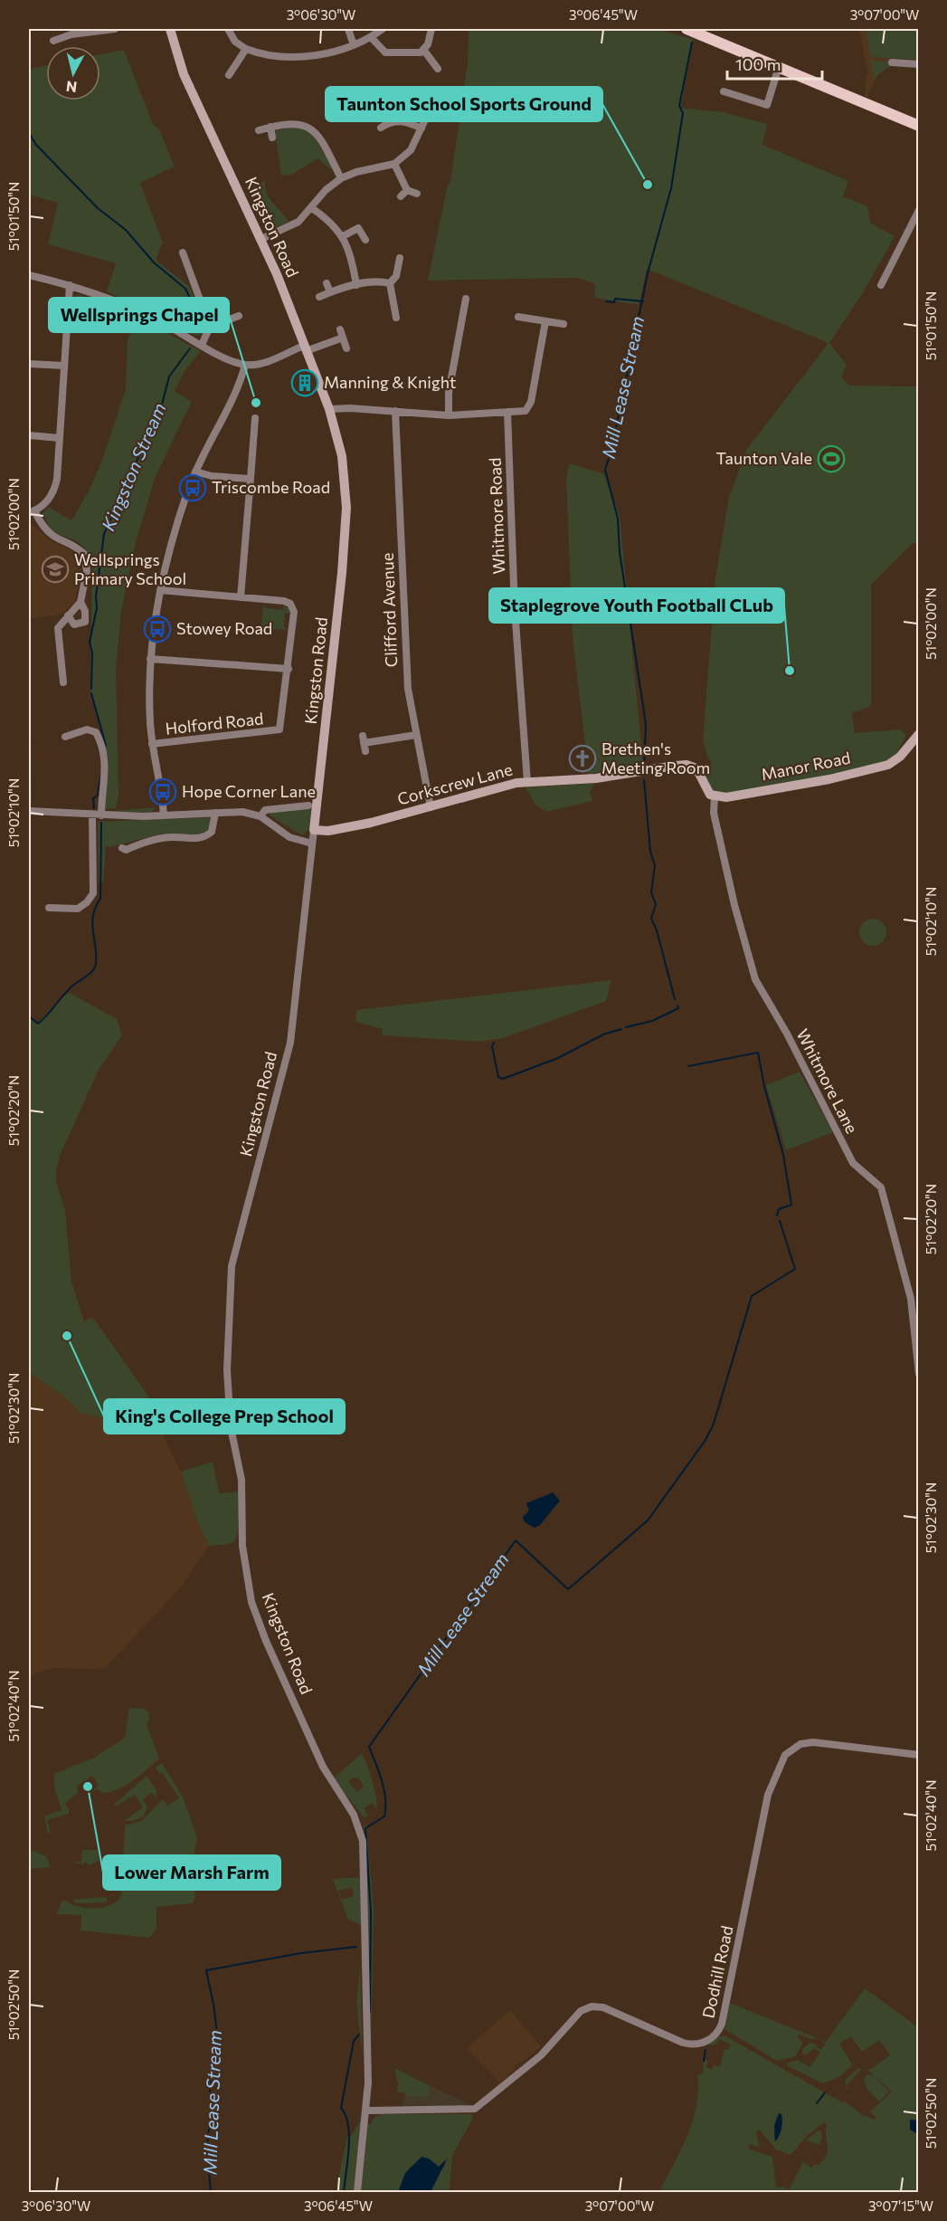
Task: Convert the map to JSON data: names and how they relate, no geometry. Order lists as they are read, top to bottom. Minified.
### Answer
{"streets":{"street":["Kingston Road","Whitmore Road","Clifford Avenue","Holford Road","Manor Road","Corkscrew Lane","Whitmore Lane","Dodhill Road"]},"crossings":[["Kingston Road","Corkscrew Lane"],["Kingston Road","Dodhill Road"],["Whitmore Road","Corkscrew Lane"],["Clifford Avenue","Corkscrew Lane"],["Manor Road","Corkscrew Lane"],["Manor Road","Whitmore Lane"],["Corkscrew Lane","Whitmore Lane"]],"water":["Mill Lease Stream","Kingston Stream"],"places":{"other":["Taunton School Sports Ground","Wellsprings Chapel","Staplegrove Youth Football CLub","King's College Prep School","Lower Marsh Farm"],"building":["Manning & Knight"],"sports":["Taunton Vale"],"bus stop":["Triscombe Road","Stowey Road","Hope Corner Lane"],"school or university":["Wellsprings Primary School"],"church":["Brethen's Meeting Room"]},"scale_bar":"100 m","north":"bottom","coordinates":["3°06'30\"W","3°06'45\"W","3°07'00\"W","51°01'50\"N","51°02'00\"N","51°02'10\"N","51°02'20\"N","51°02'30\"N","51°02'40\"N","51°02'50\"N","3°07'15\"W"]}
